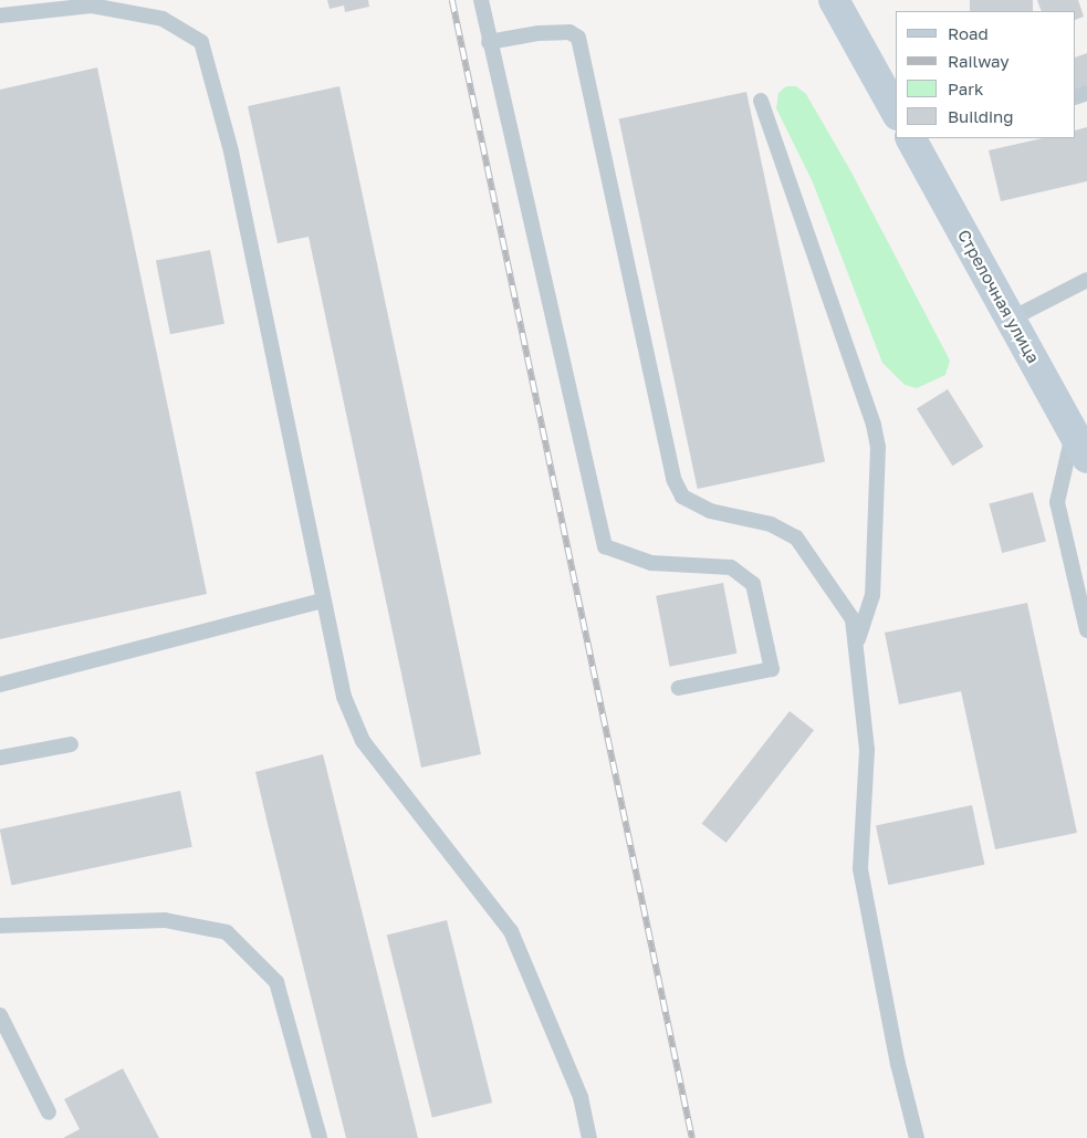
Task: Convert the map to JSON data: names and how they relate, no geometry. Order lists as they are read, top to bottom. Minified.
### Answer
{"streets":{"main road":["Стрелочная улица"]},"legend":["Road","Railway","Park","Building"]}
